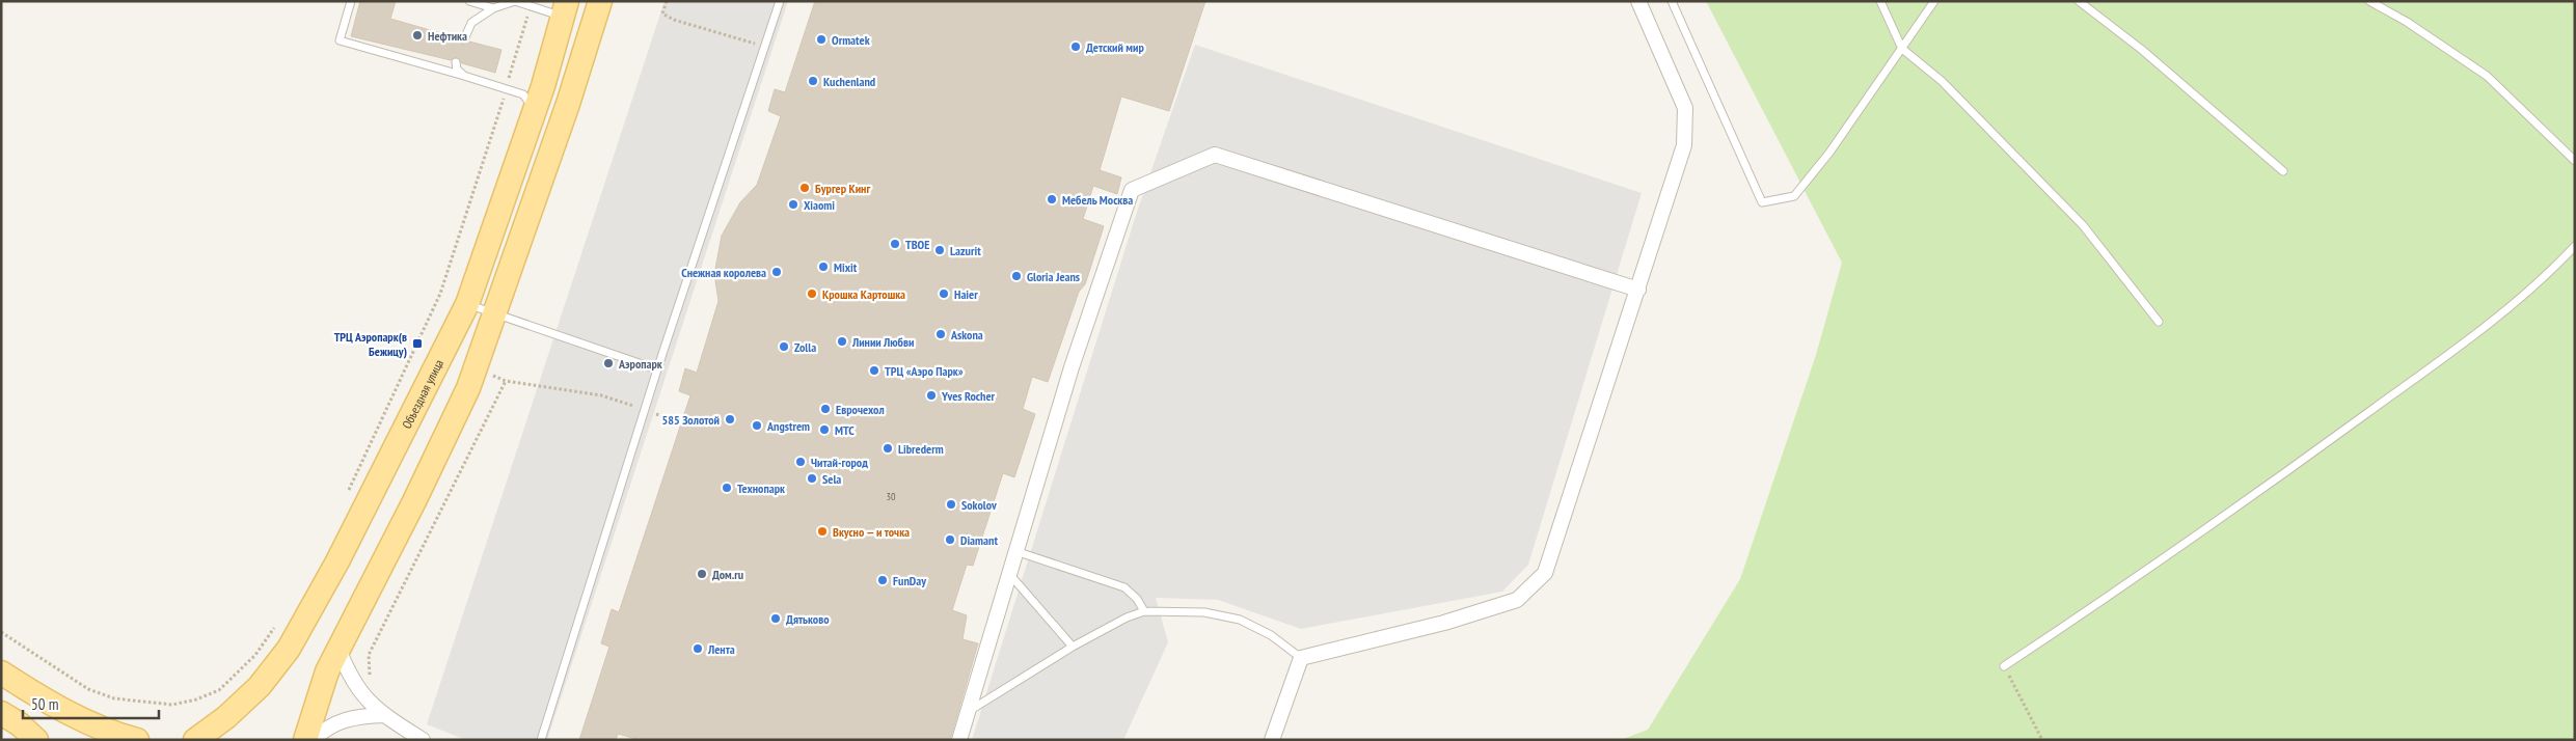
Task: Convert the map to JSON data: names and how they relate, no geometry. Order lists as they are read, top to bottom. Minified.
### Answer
{"streets":{"main road":["Объездная улица"]},"places":{"other":["Нефтика","Ormatek","Детский мир","Kuchenland","Бургер Кинг","Мебель Москва","Xiaomi","ТВОЕ","Lazurit","Mixit","Снежная королева","Gloria Jeans","Крошка Картошка","Haier","Askona","Линии Любви","Zolla","Аэропарк","ТРЦ «Аэро Парк»","Yves Rocher","Еврочехол","585 Золотой","Angstrem","МТС","Librederm","Читай-город","Sela","Технопарк","Sokolov","Вкусно — и точка","Diamant","Дом.ru","FunDay","Дятьково","Лента"],"transit":["ТРЦ Аэропарк(в Бежицу)"]},"house_numbers":["30"],"scale_bar":"50 m"}
